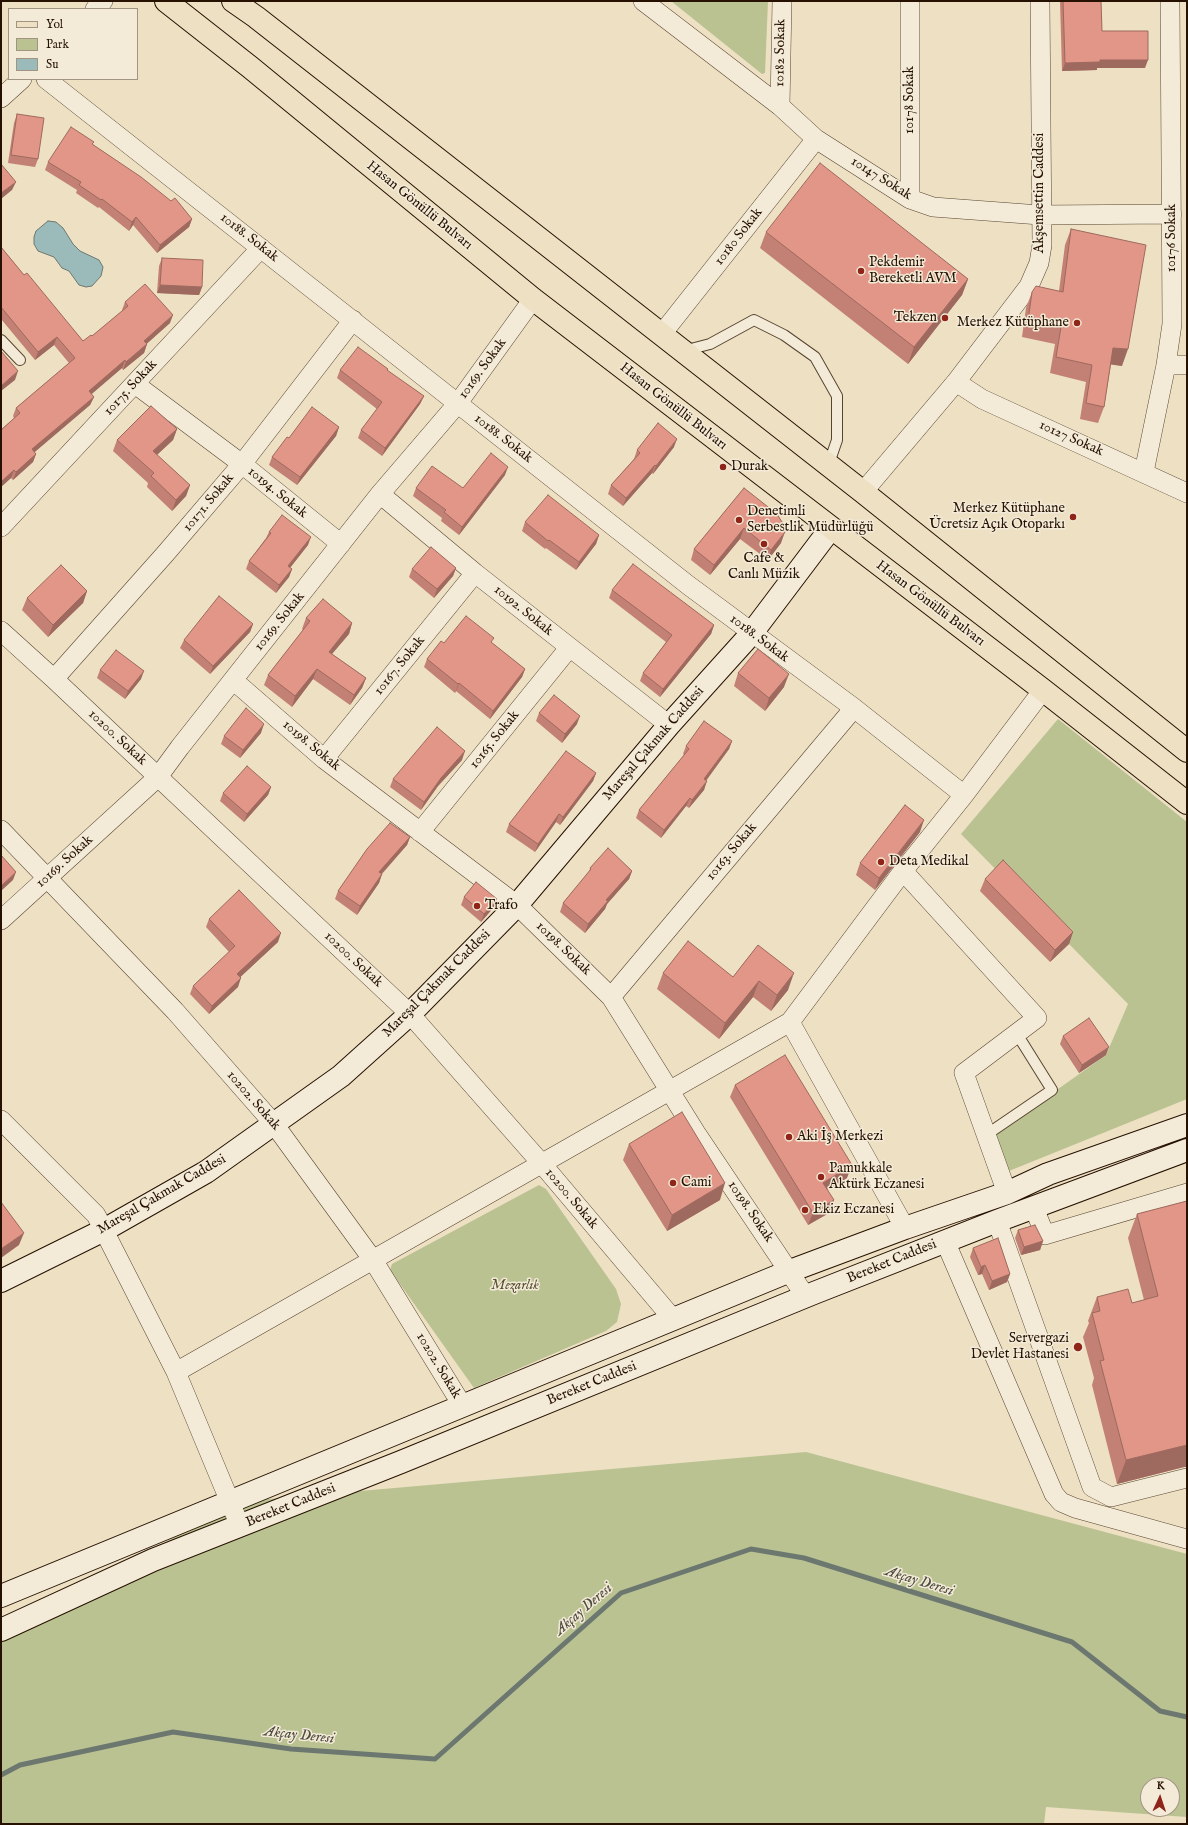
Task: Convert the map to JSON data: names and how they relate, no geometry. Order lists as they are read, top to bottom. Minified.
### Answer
{"streets":{"main road":["Hasan Gönüllü Bulvarı"],"street":["10182 Sokak","10178 Sokak","10147 Sokak","Akşemsettin Caddesi","10180 Sokak","10188. Sokak","10176 Sokak","10169. Sokak","10175. Sokak","10127 Sokak","10194. Sokak","10171. Sokak","10192. Sokak","10167. Sokak","10200. Sokak","10165. Sokak","Mareşal Çakmak Caddesi","10198. Sokak","10163. Sokak","10202. Sokak","Bereket Caddesi"]},"crossings":[["10182 Sokak","10147 Sokak"],["10178 Sokak","10147 Sokak"],["10147 Sokak","Akşemsettin Caddesi"],["10147 Sokak","10180 Sokak"],["10147 Sokak","10176 Sokak"],["Akşemsettin Caddesi","10127 Sokak"],["Hasan Gönüllü Bulvarı","10169. Sokak"],["Hasan Gönüllü Bulvarı","Mareşal Çakmak Caddesi"],["10188. Sokak","10169. Sokak"],["10188. Sokak","10175. Sokak"],["10188. Sokak","10171. Sokak"],["10188. Sokak","Mareşal Çakmak Caddesi"],["10188. Sokak","10163. Sokak"],["10176 Sokak","10127 Sokak"],["10169. Sokak","10194. Sokak"],["10169. Sokak","10192. Sokak"],["10169. Sokak","10200. Sokak"],["10169. Sokak","10198. Sokak"],["10169. Sokak","10202. Sokak"],["10175. Sokak","10194. Sokak"],["10194. Sokak","10171. Sokak"],["10171. Sokak","10200. Sokak"],["10192. Sokak","10167. Sokak"],["10192. Sokak","10165. Sokak"],["10192. Sokak","Mareşal Çakmak Caddesi"],["10167. Sokak","10198. Sokak"],["10200. Sokak","Mareşal Çakmak Caddesi"],["10200. Sokak","Bereket Caddesi"],["10165. Sokak","10198. Sokak"],["Mareşal Çakmak Caddesi","10198. Sokak"],["Mareşal Çakmak Caddesi","10202. Sokak"],["10198. Sokak","10163. Sokak"],["10198. Sokak","Bereket Caddesi"],["10202. Sokak","Bereket Caddesi"]],"water":["Akçay Deresi"],"parks":["Mezarlık"],"places":["Pekdemir Bereketli AVM","Tekzen","Merkez Kütüphane","Durak","Merkez Kütüphane Ücretsiz Açık Otoparkı","Denetimli Serbestlik Müdürlüğü","Cafe & Canlı Müzik","Deta Medikal","Trafo","Aki İş Merkezi","Pamukkale Aktürk Eczanesi","Cami","Ekiz Eczanesi","Servergazi Devlet Hastanesi"],"legend":["Yol","Park","Su"],"north":"top"}
